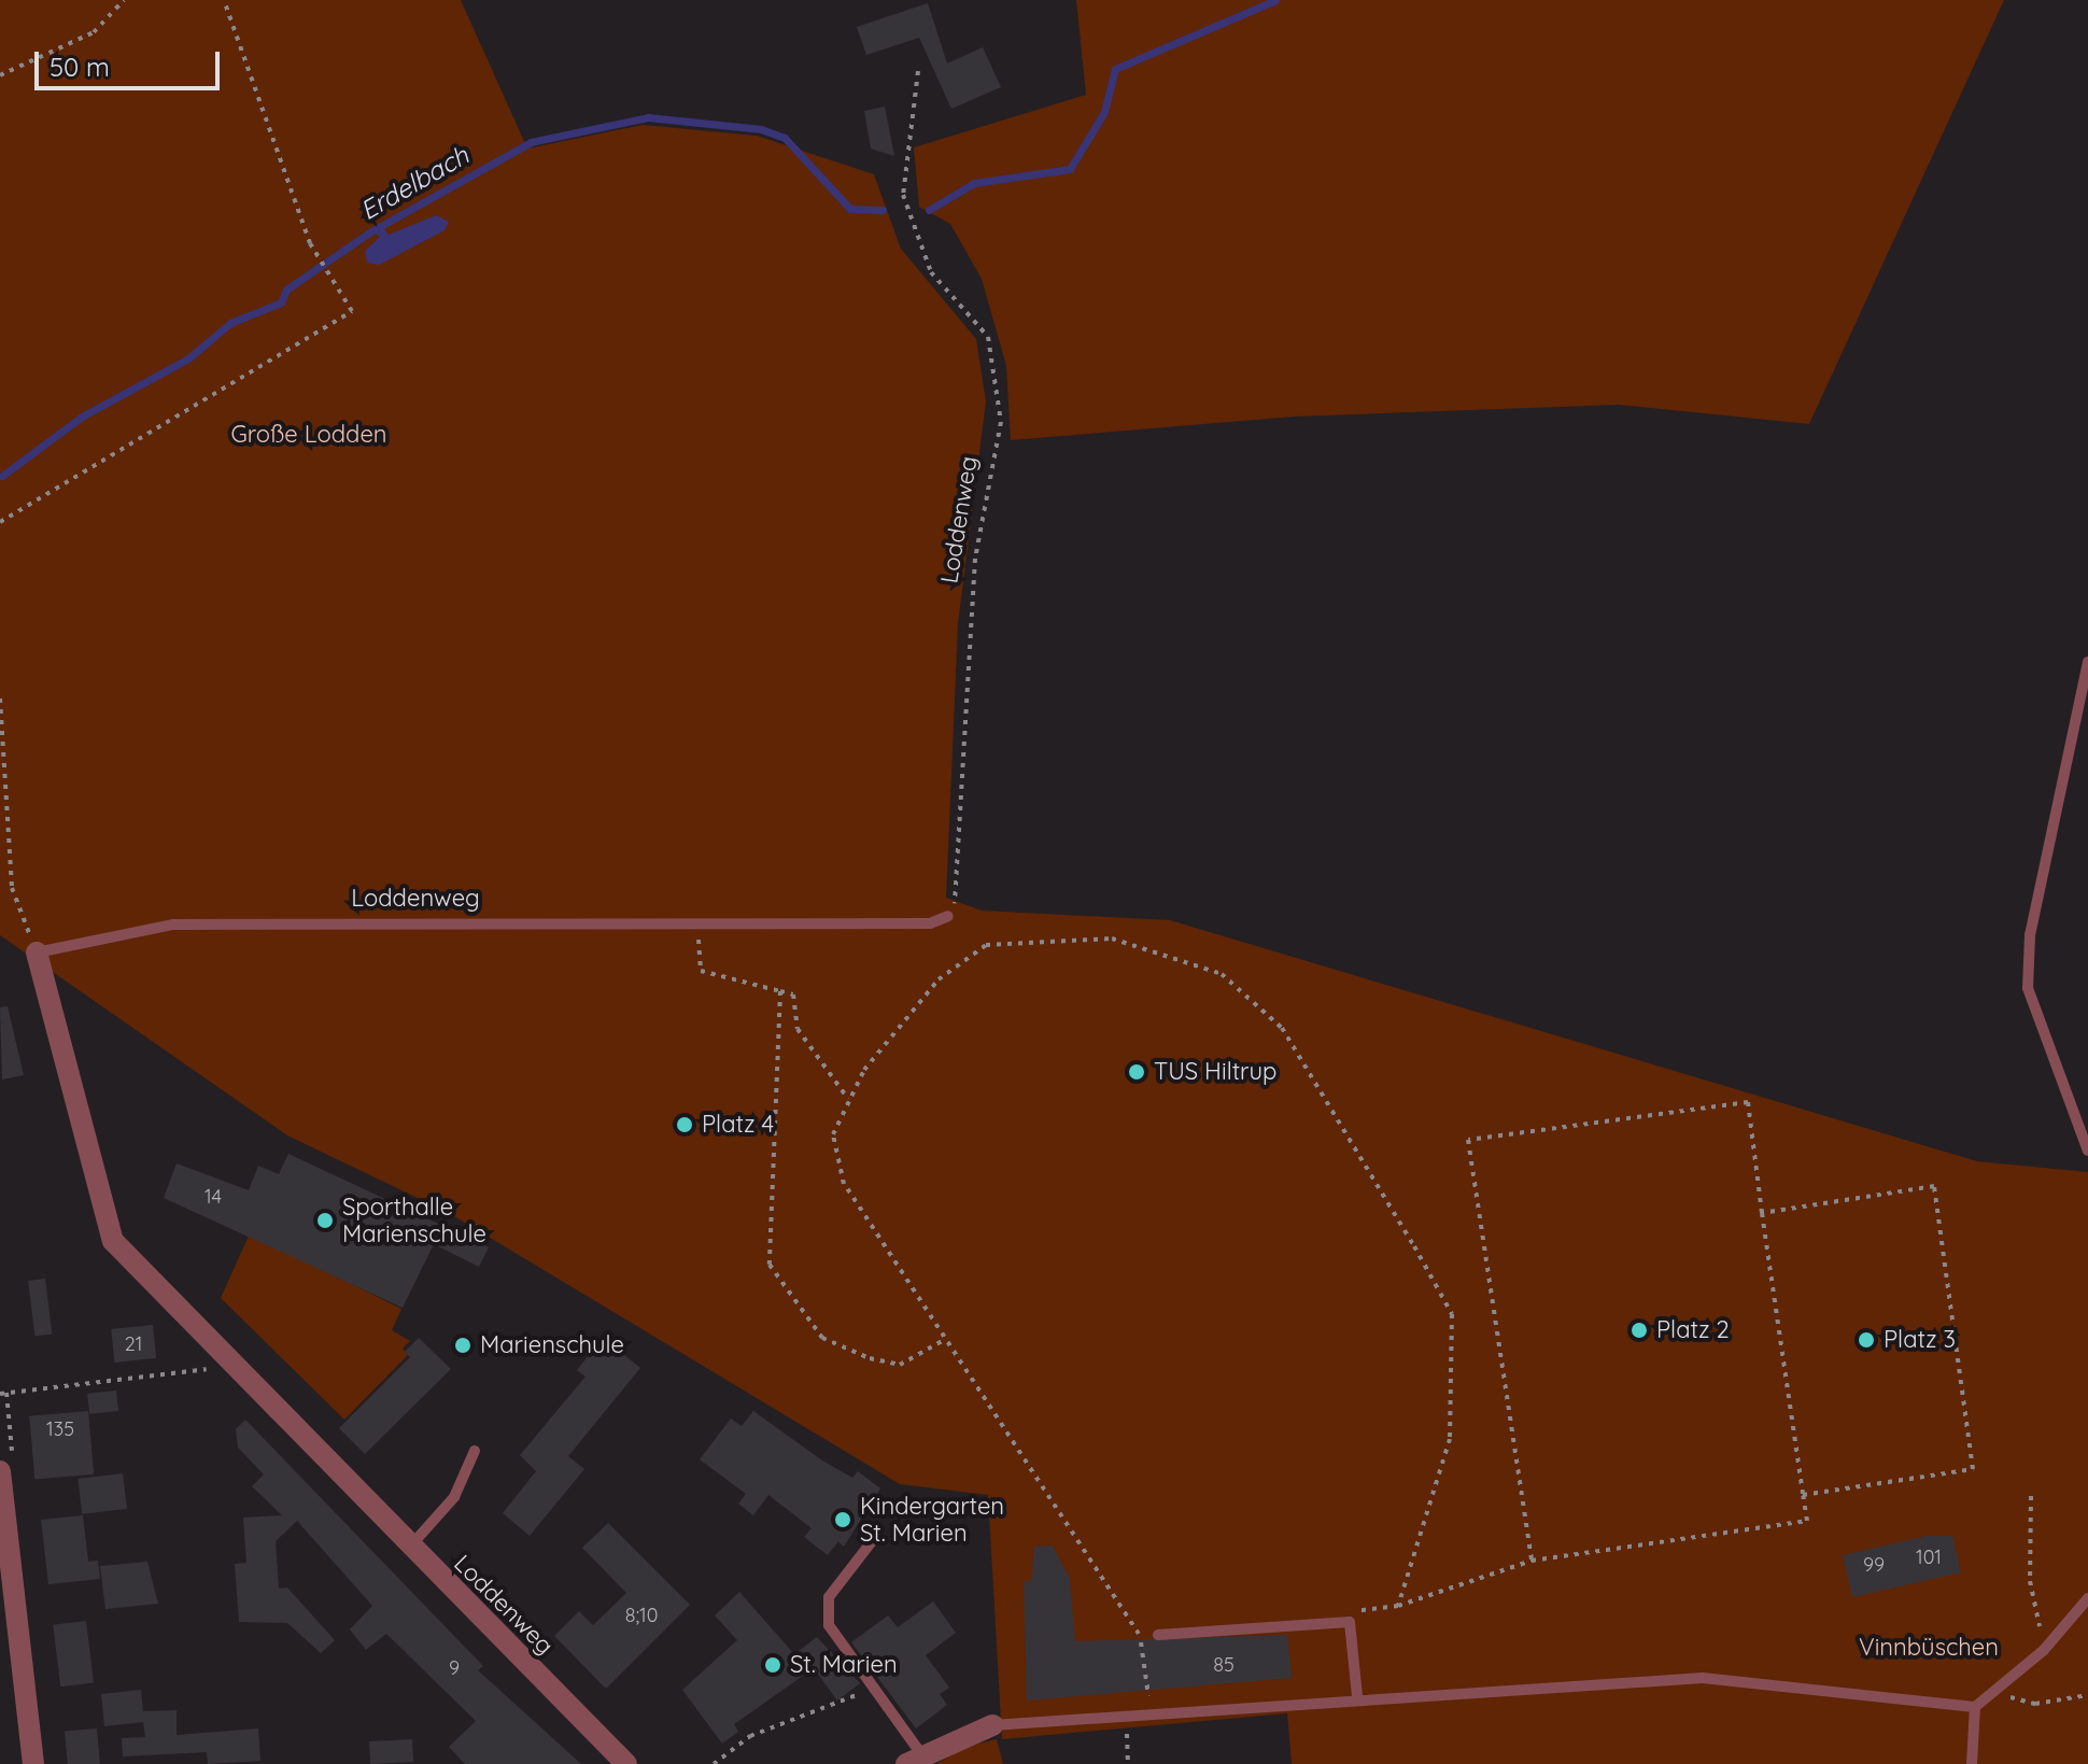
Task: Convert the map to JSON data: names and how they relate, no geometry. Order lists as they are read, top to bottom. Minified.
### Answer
{"streets":{"street":["Loddenweg"]},"water":["Erdelbach"],"parks":["Große Lodden","Vinnbüschen"],"places":["TUS Hiltrup","Platz 4","Sporthalle Marienschule","Platz 2","Platz 3","Marienschule","Kindergarten St. Marien","St. Marien"],"house_numbers":["14","21","135","101","99","8;10","85","9"],"scale_bar":"50 m"}
